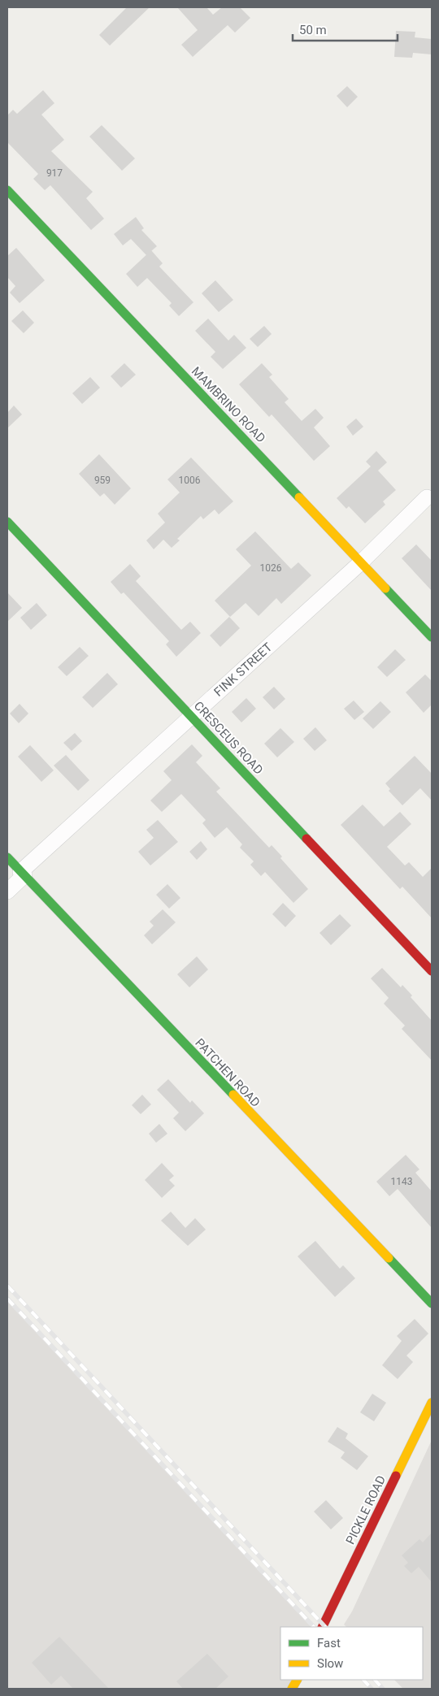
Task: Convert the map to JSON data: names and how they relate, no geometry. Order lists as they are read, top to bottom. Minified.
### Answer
{"streets":{"street":["MAMBRINO ROAD","FINK STREET","CRESCEUS ROAD","PATCHEN ROAD","PICKLE ROAD"]},"crossings":[["MAMBRINO ROAD","FINK STREET"],["FINK STREET","CRESCEUS ROAD"],["FINK STREET","PATCHEN ROAD"]],"house_numbers":["917","959","1006","1026","1143"],"legend":["Fast","Slow"],"scale_bar":"50 m"}
